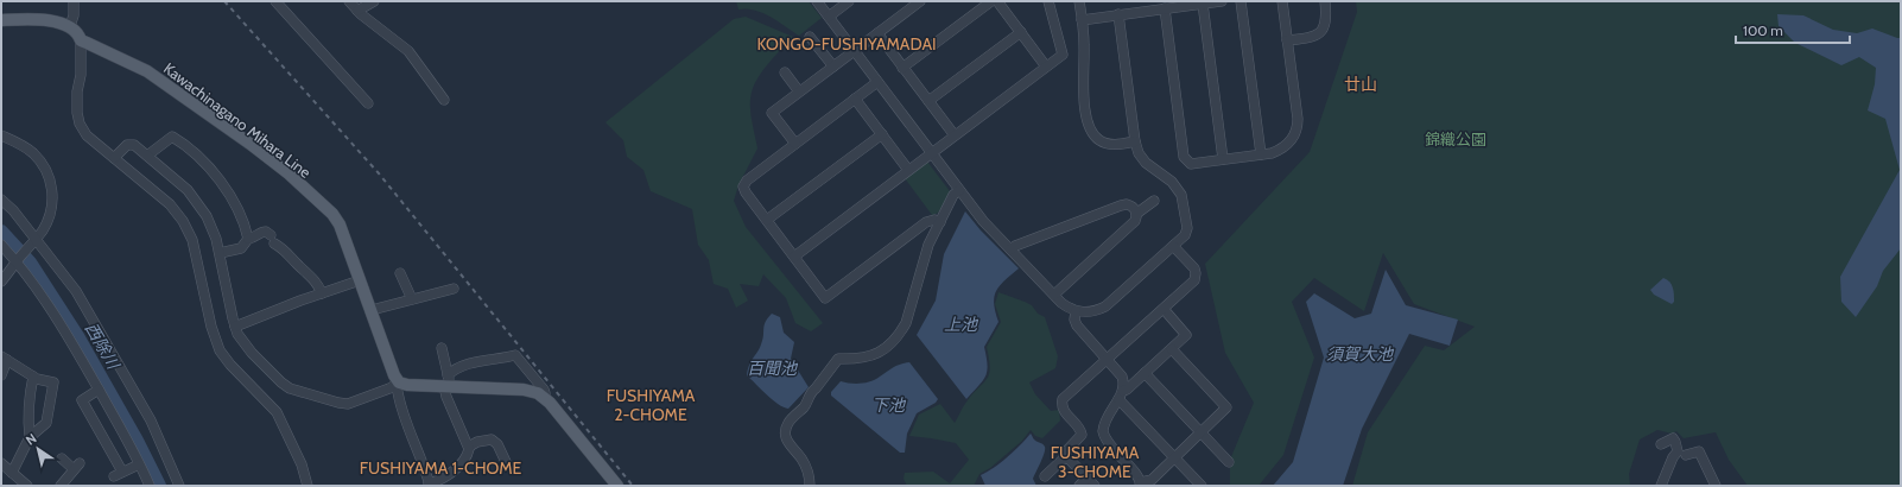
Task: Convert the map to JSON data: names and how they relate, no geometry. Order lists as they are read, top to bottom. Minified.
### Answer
{"streets":{"main road":["Kawachinagano Mihara Line"]},"districts":["KONGO-FUSHIYAMADAI","廿山","FUSHIYAMA 2-CHOME","FUSHIYAMA 3-CHOME","FUSHIYAMA 1-CHOME"],"water":["上池","西除川","須賀大池","百聞池","下池"],"parks":["錦織公園"],"scale_bar":"100 m","north":"top left"}
